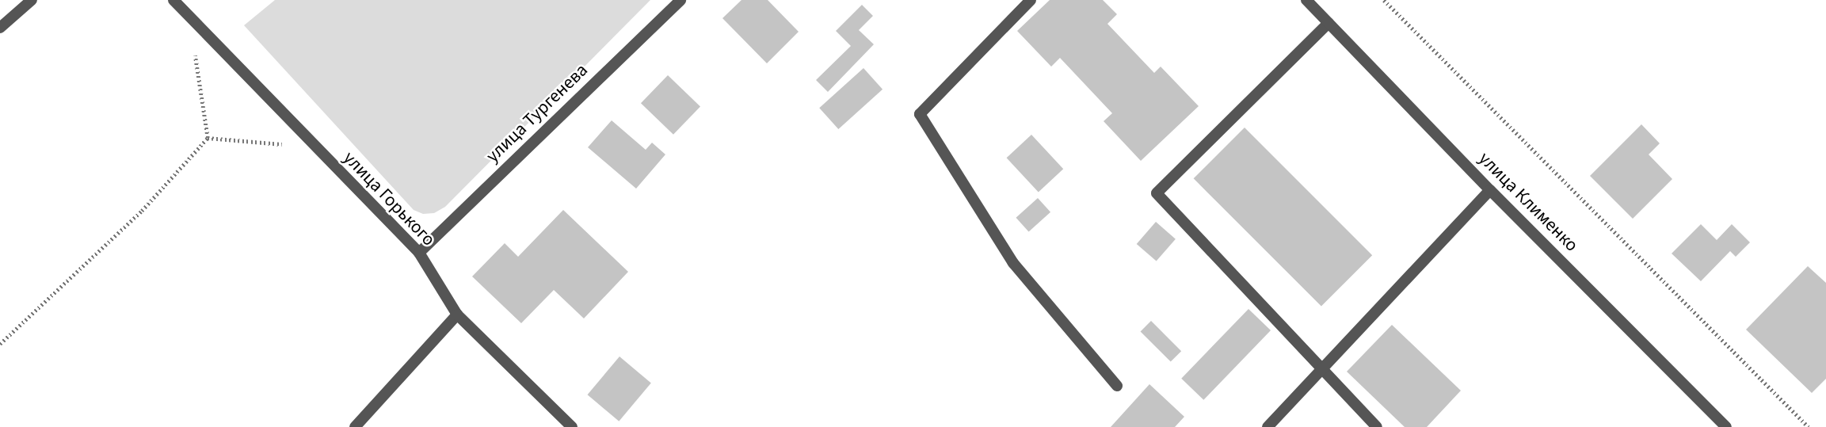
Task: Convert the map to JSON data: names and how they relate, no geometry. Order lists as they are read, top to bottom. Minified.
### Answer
{"streets":{"street":["улица Тургенева","улица Горького","улица Клименко"]},"crossings":[["улица Тургенева","улица Горького"]]}
